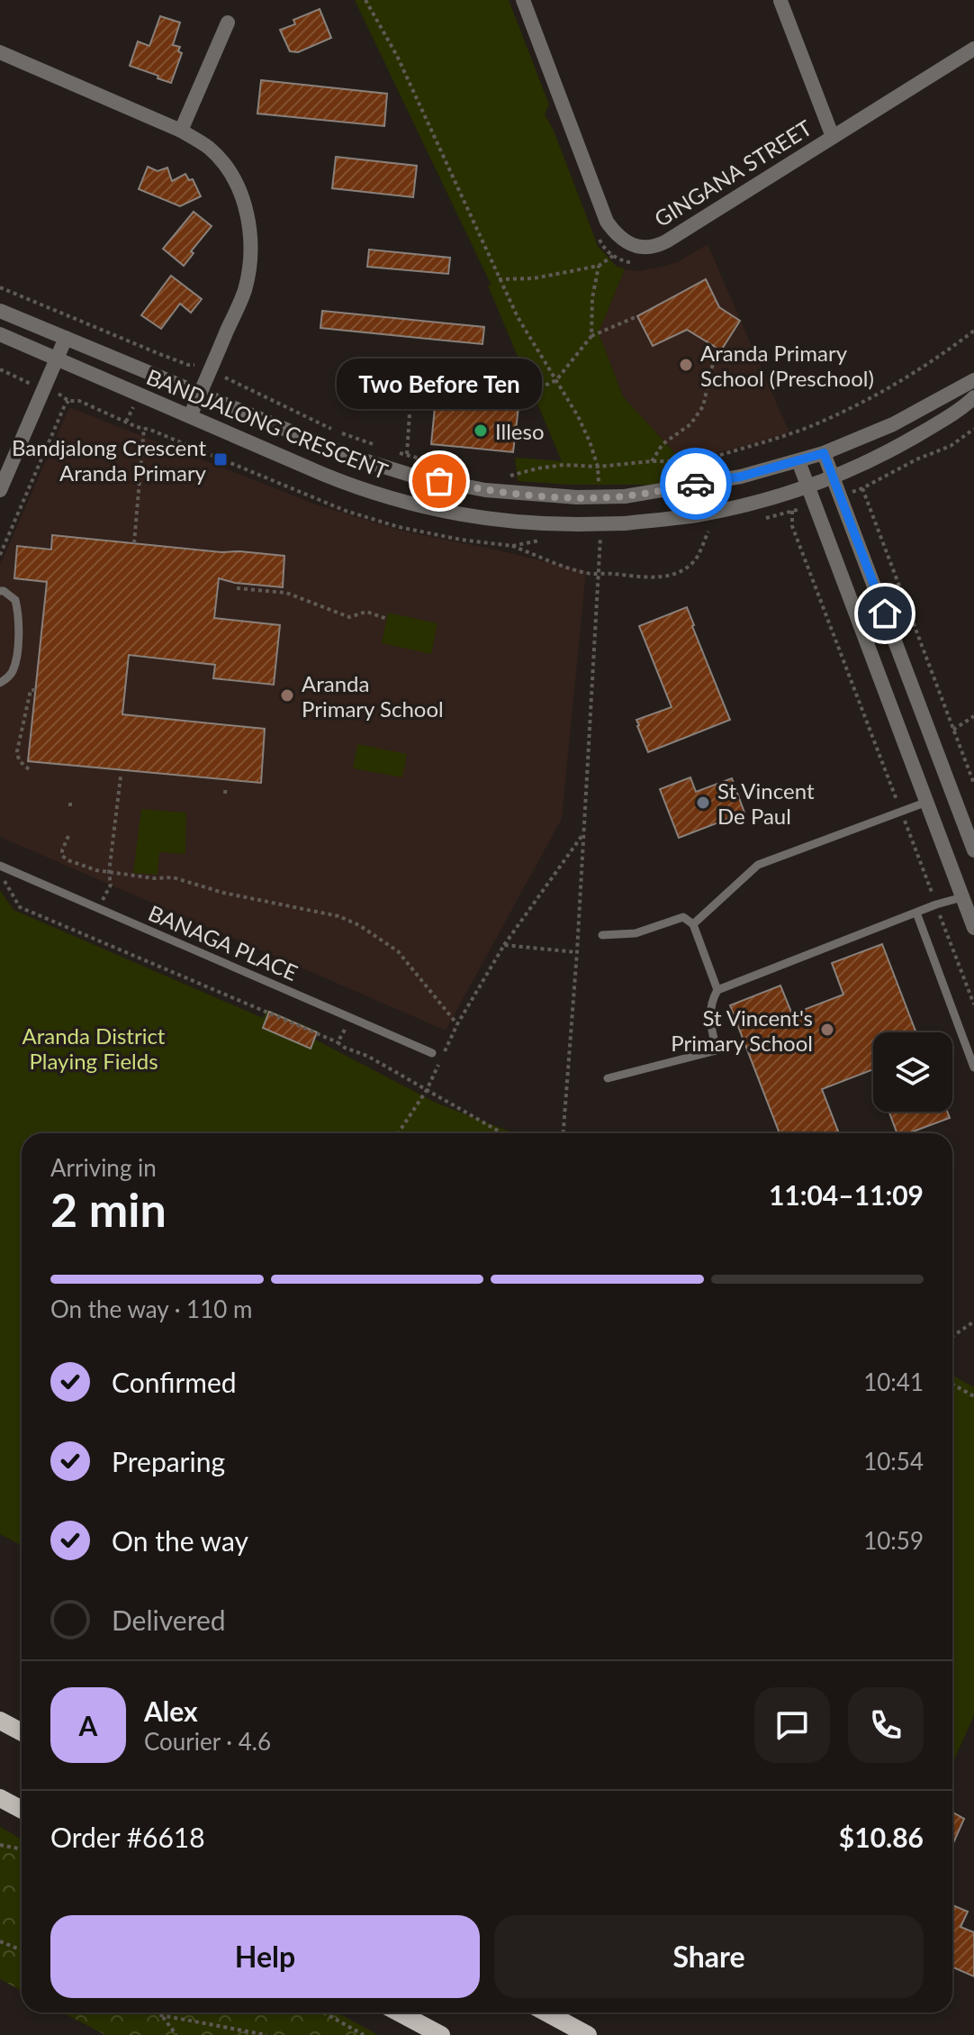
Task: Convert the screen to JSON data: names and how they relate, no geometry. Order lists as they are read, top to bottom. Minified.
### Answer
{"streets":{"street":["GINGANA STREET","BANDJALONG CRESCENT"],"lane":["BANAGA PLACE"]},"parks":["Aranda District Playing Fields"],"places":{"other":["Aranda Primary School (Preschool)","Illeso","Two Before Ten","Aranda Primary School","St Vincent De Paul","St Vincent's Primary School"],"transit":["Bandjalong Crescent Aranda Primary"]},"page":{"bubble":"Two Before Ten","heading":["2 min","Arriving in","11:04–11:09"],"panel":["Alex","Courier · 4.6","Order #6618","$10.86"],"bar":"On the way · 110 m","list":[["Confirmed","10:41"],["Preparing","10:54"],["On the way","10:59"],"Delivered"],"round":"A","buttons":["Help","Share"]}}
